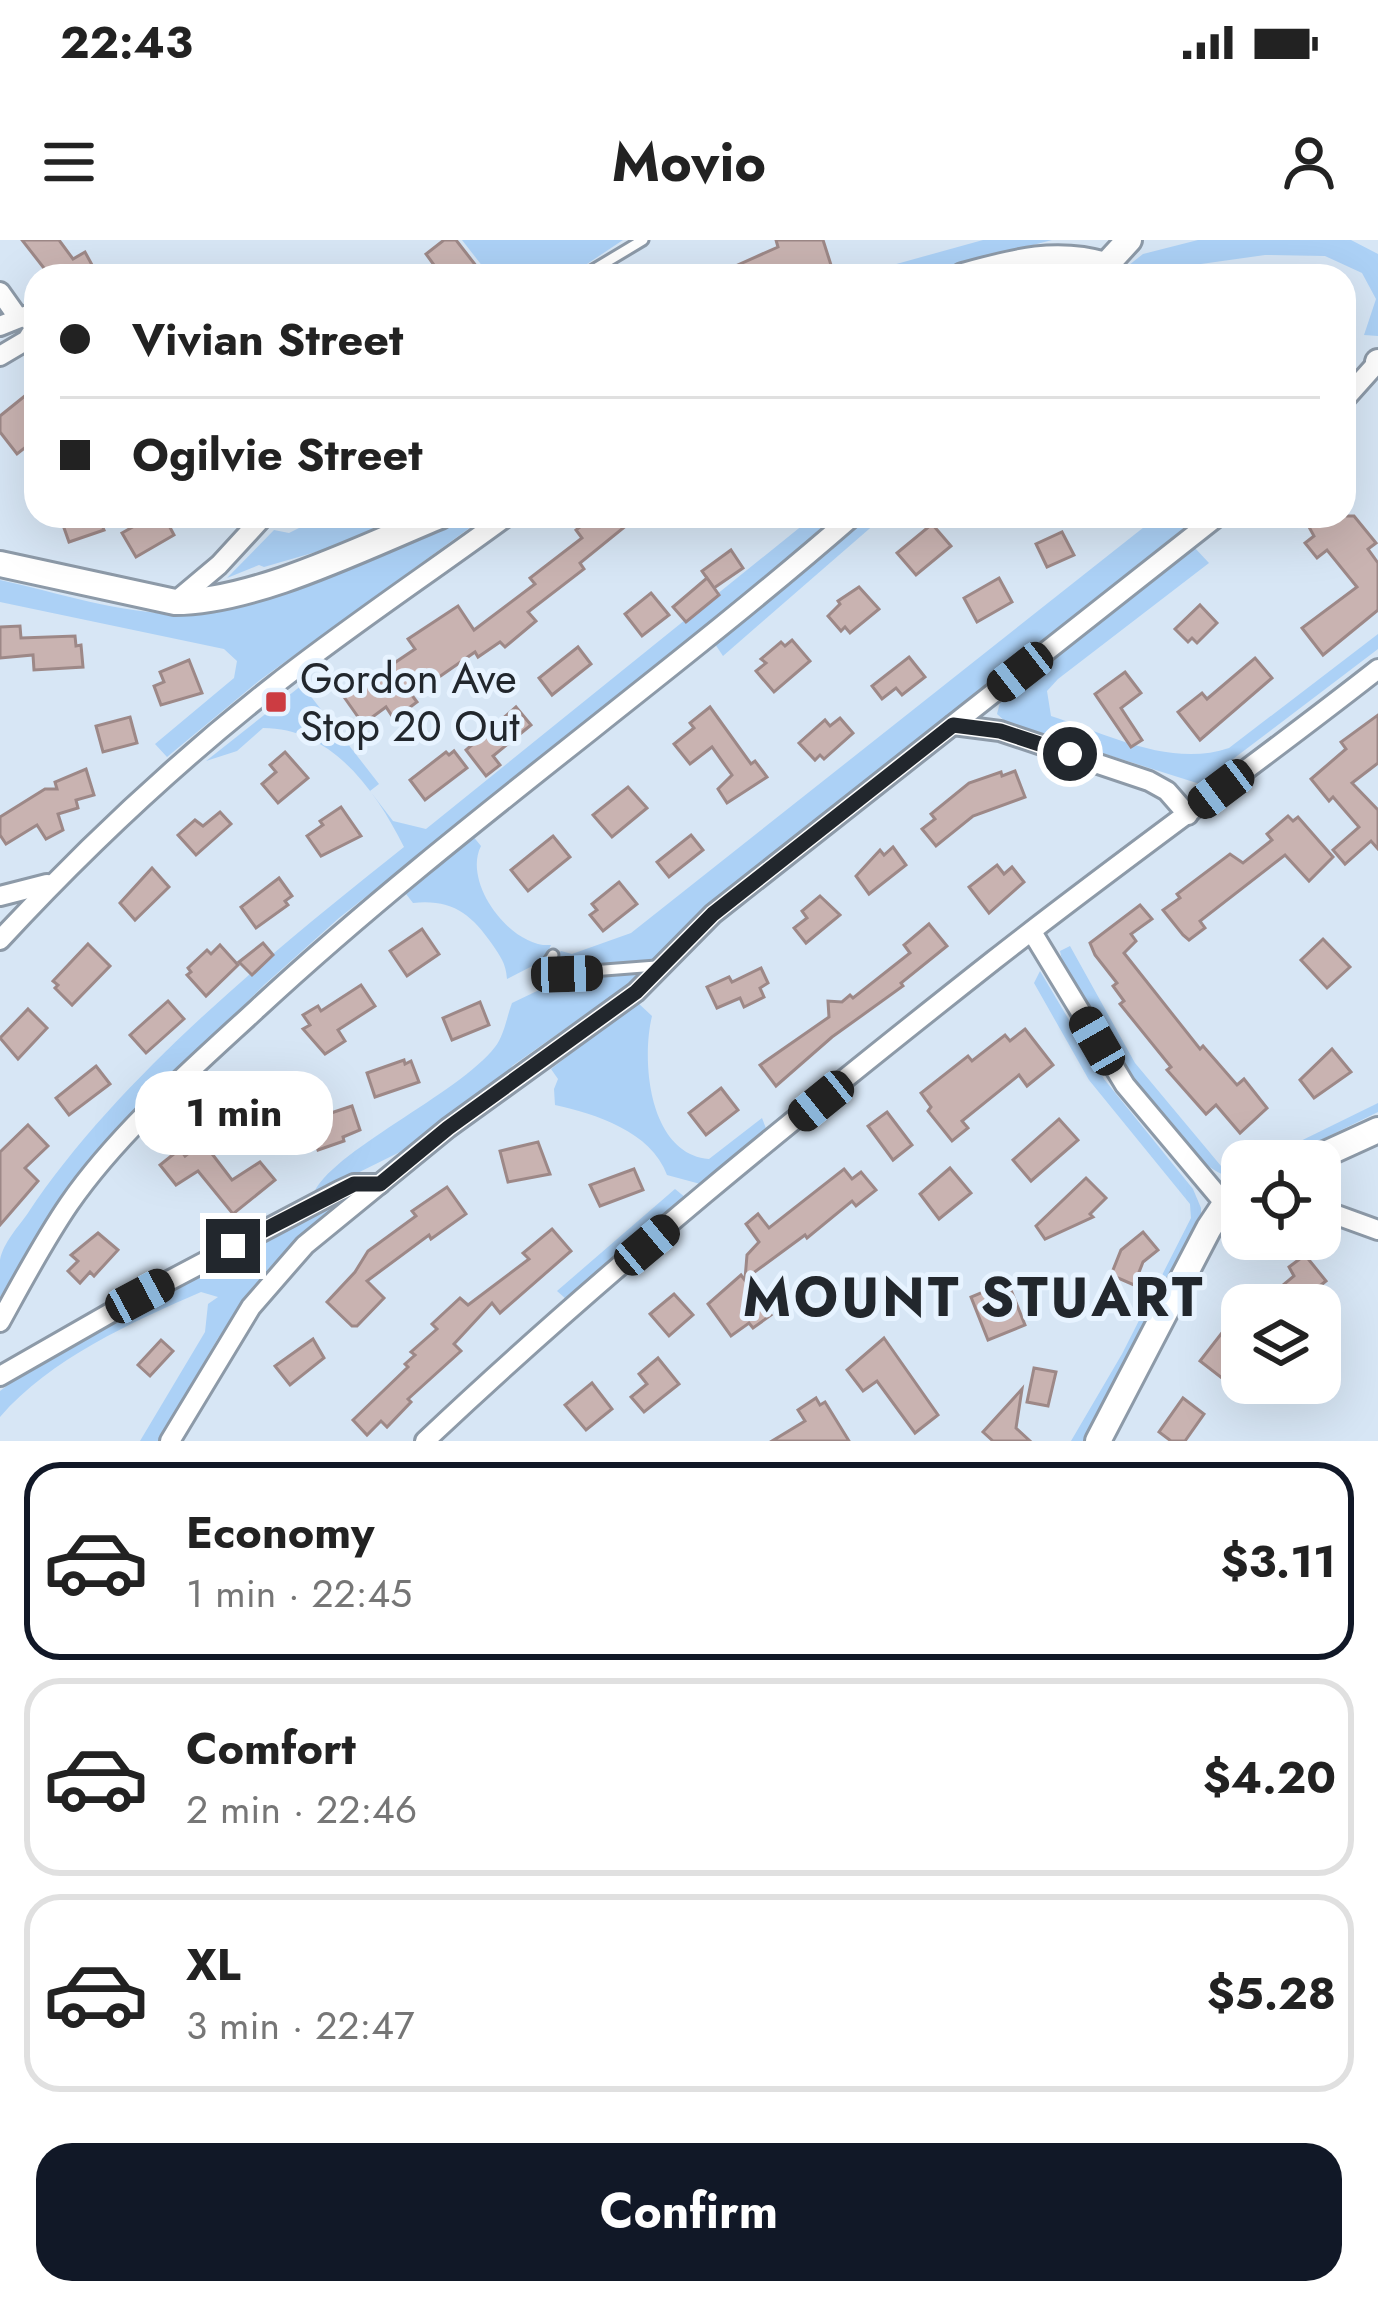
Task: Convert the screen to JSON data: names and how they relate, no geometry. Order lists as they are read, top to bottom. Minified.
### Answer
{"districts":["MOUNT STUART"],"places":{"transit":["Gordon Ave Stop 20 Out"]},"page":{"status":"22:43","header":"Movio","banner":["Vivian Street","Ogilvie Street"],"bubble":"1 min","list":[{"name":"Economy","note":"1 min · 22:45","value":"$3.11"},{"name":"Comfort","note":"2 min · 22:46","value":"$4.20"},{"name":"XL","note":"3 min · 22:47","value":"$5.28"}],"buttons":"Confirm"}}
